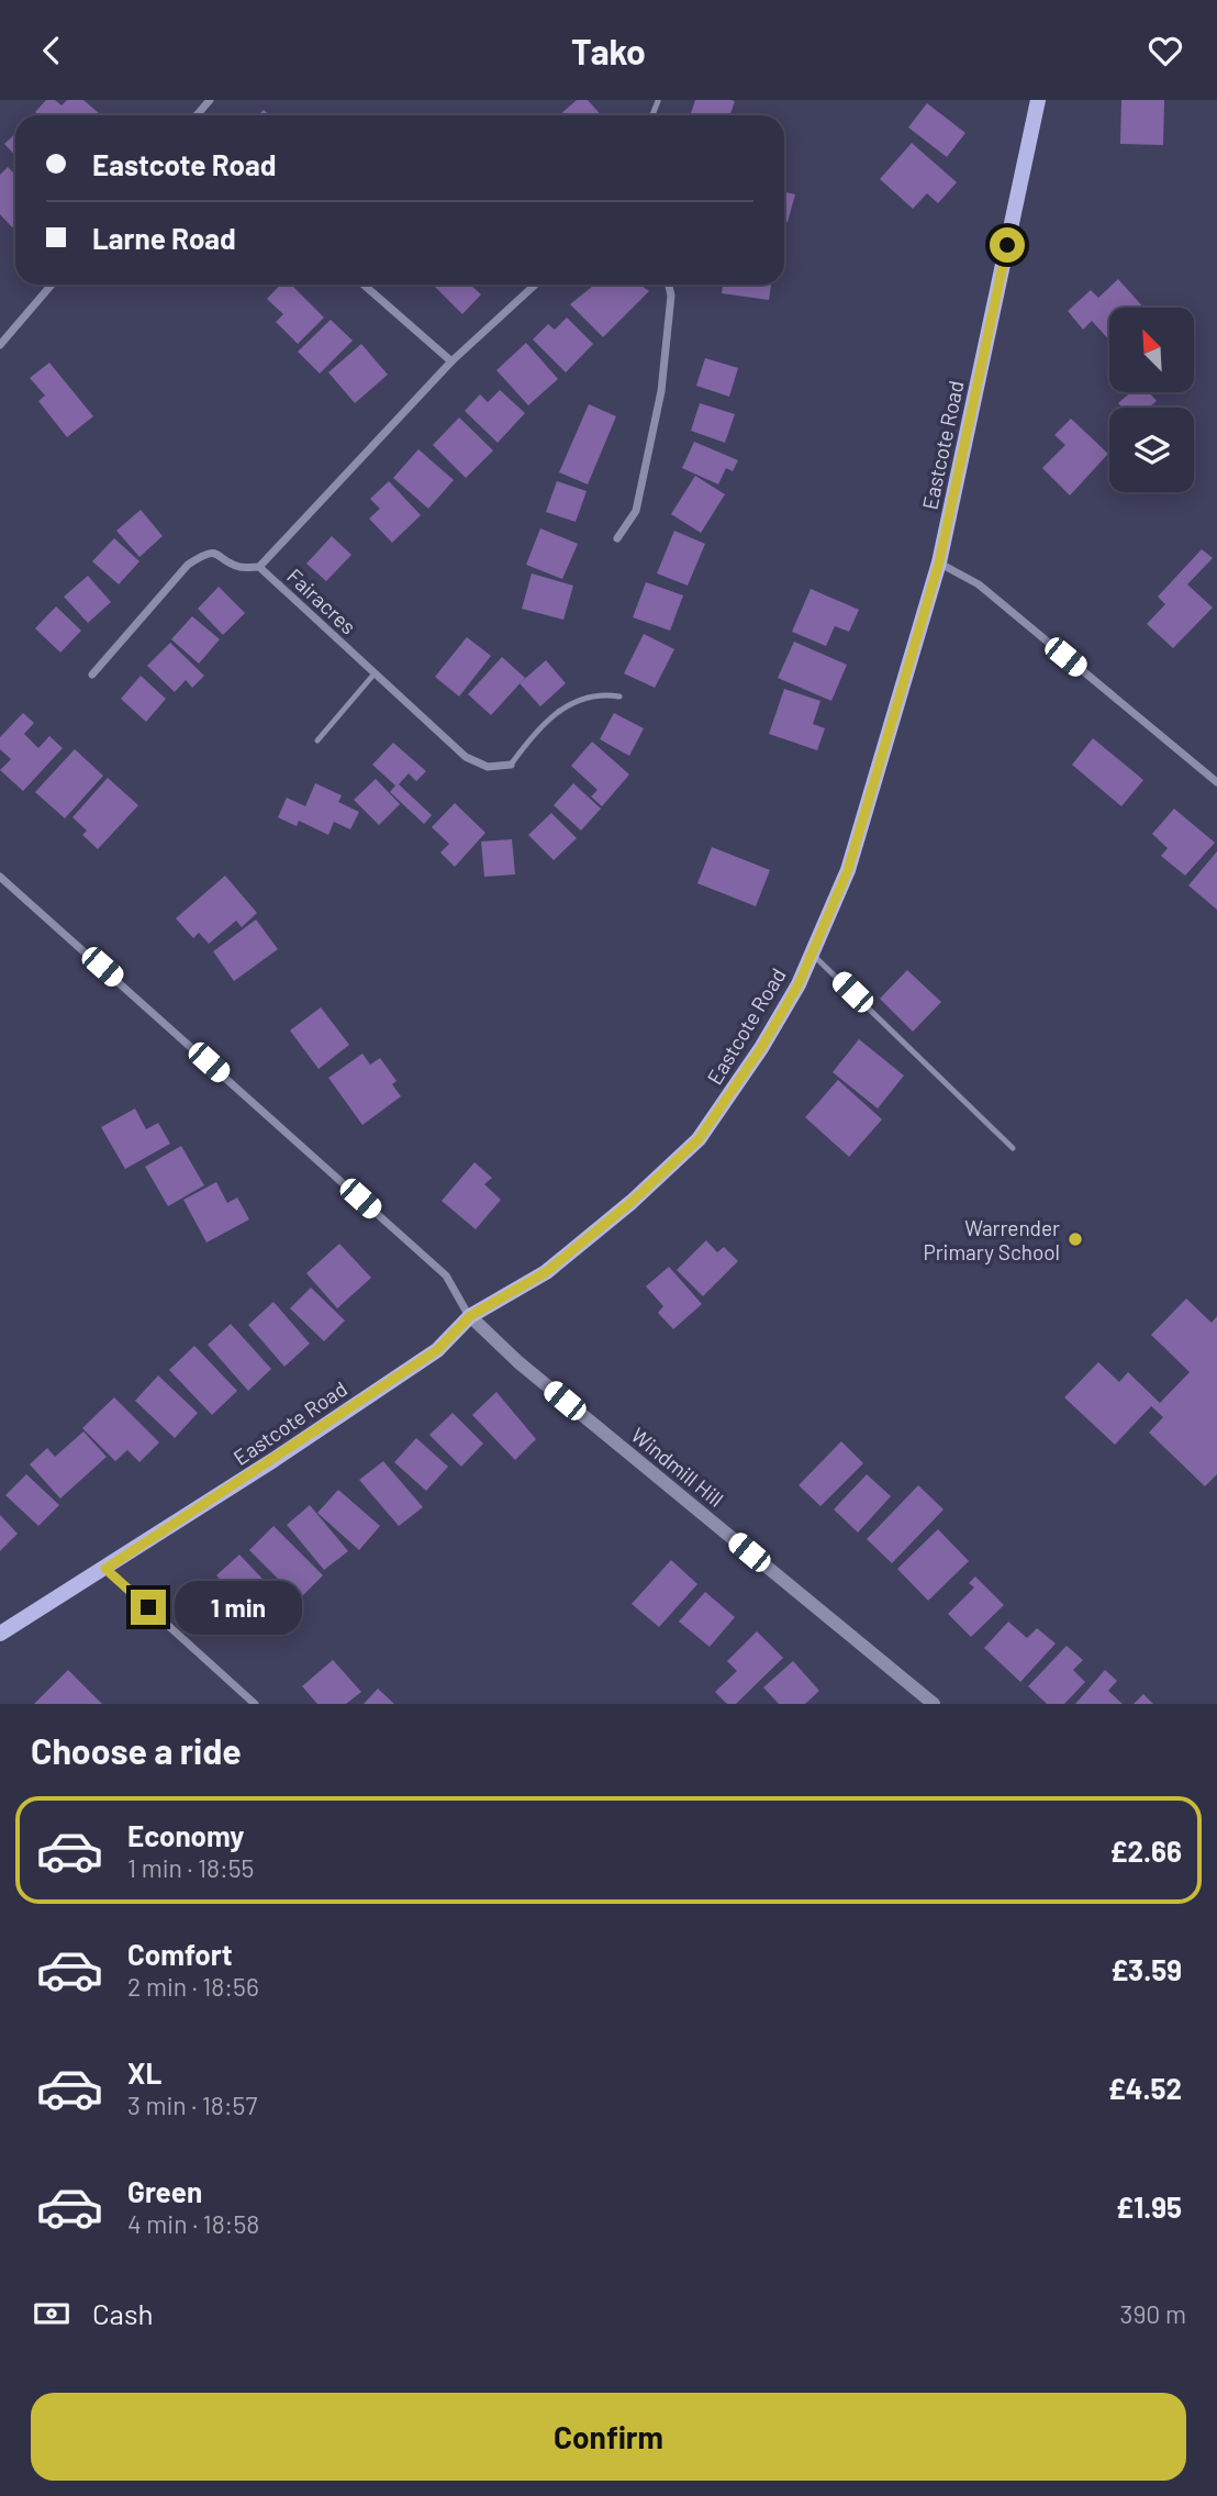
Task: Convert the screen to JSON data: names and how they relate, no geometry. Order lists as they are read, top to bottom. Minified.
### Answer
{"streets":{"main road":["Eastcote Road"],"street":["Fairacres","Windmill Hill"]},"crossings":[["Eastcote Road","Windmill Hill"]],"places":["Warrender Primary School"],"north":"top left","page":{"header":"Tako","banner":["Eastcote Road","Larne Road"],"bubble":"1 min","heading":"Choose a ride","list":[{"name":"Economy","note":"1 min · 18:55","value":"£2.66"},{"name":"Comfort","note":"2 min · 18:56","value":"£3.59"},{"name":"XL","note":"3 min · 18:57","value":"£4.52"},{"name":"Green","note":"4 min · 18:58","value":"£1.95"}],"pay":["Cash","390 m"],"buttons":"Confirm"}}
